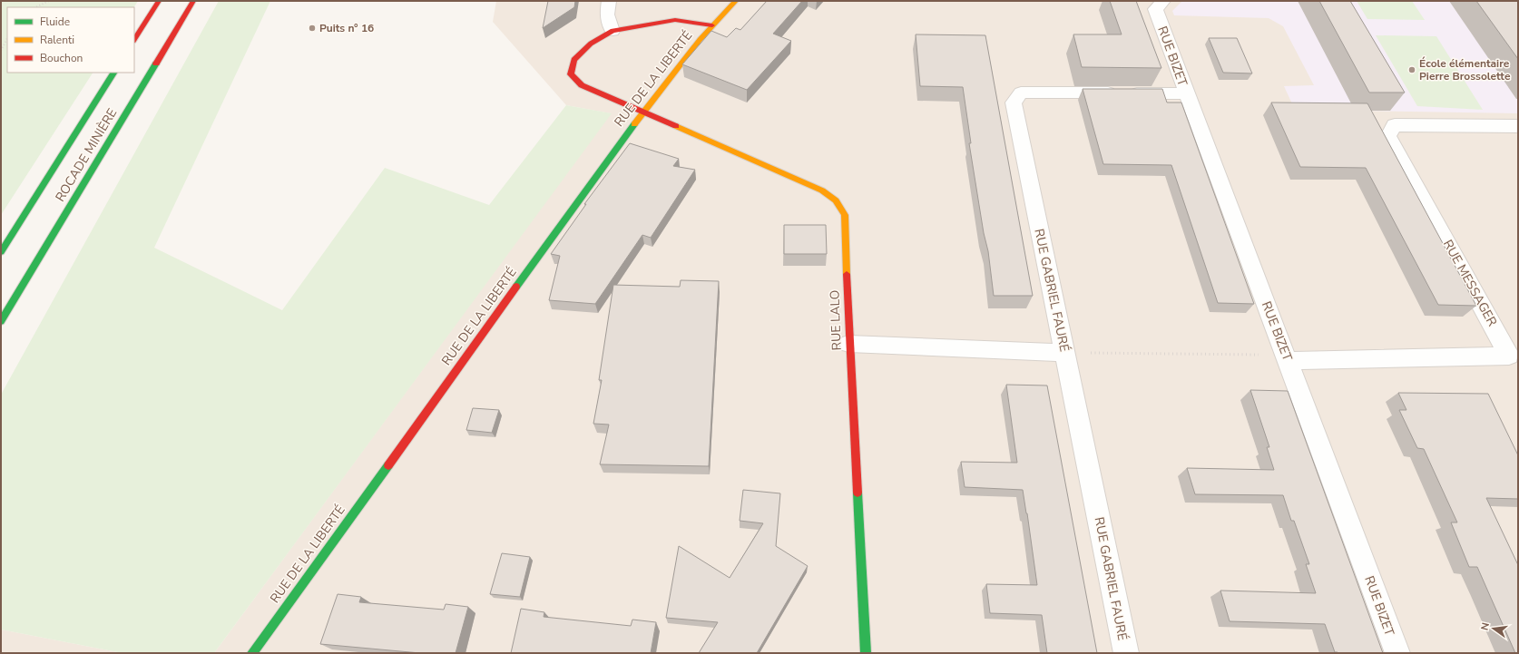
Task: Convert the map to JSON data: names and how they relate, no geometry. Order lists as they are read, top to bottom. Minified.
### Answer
{"streets":{"main road":["RUE DE LA LIBERTÉ","ROCADE MINIÈRE","RUE LALO"],"street":["RUE BIZET","RUE MESSAGER","RUE GABRIEL FAURÉ"]},"crossings":[["RUE BIZET","RUE MESSAGER"],["RUE BIZET","RUE GABRIEL FAURÉ"],["RUE DE LA LIBERTÉ","RUE LALO"]],"places":["Puits n° 16","École élémentaire Pierre Brossolette"],"legend":["Fluide","Ralenti","Bouchon"],"north":"left"}
